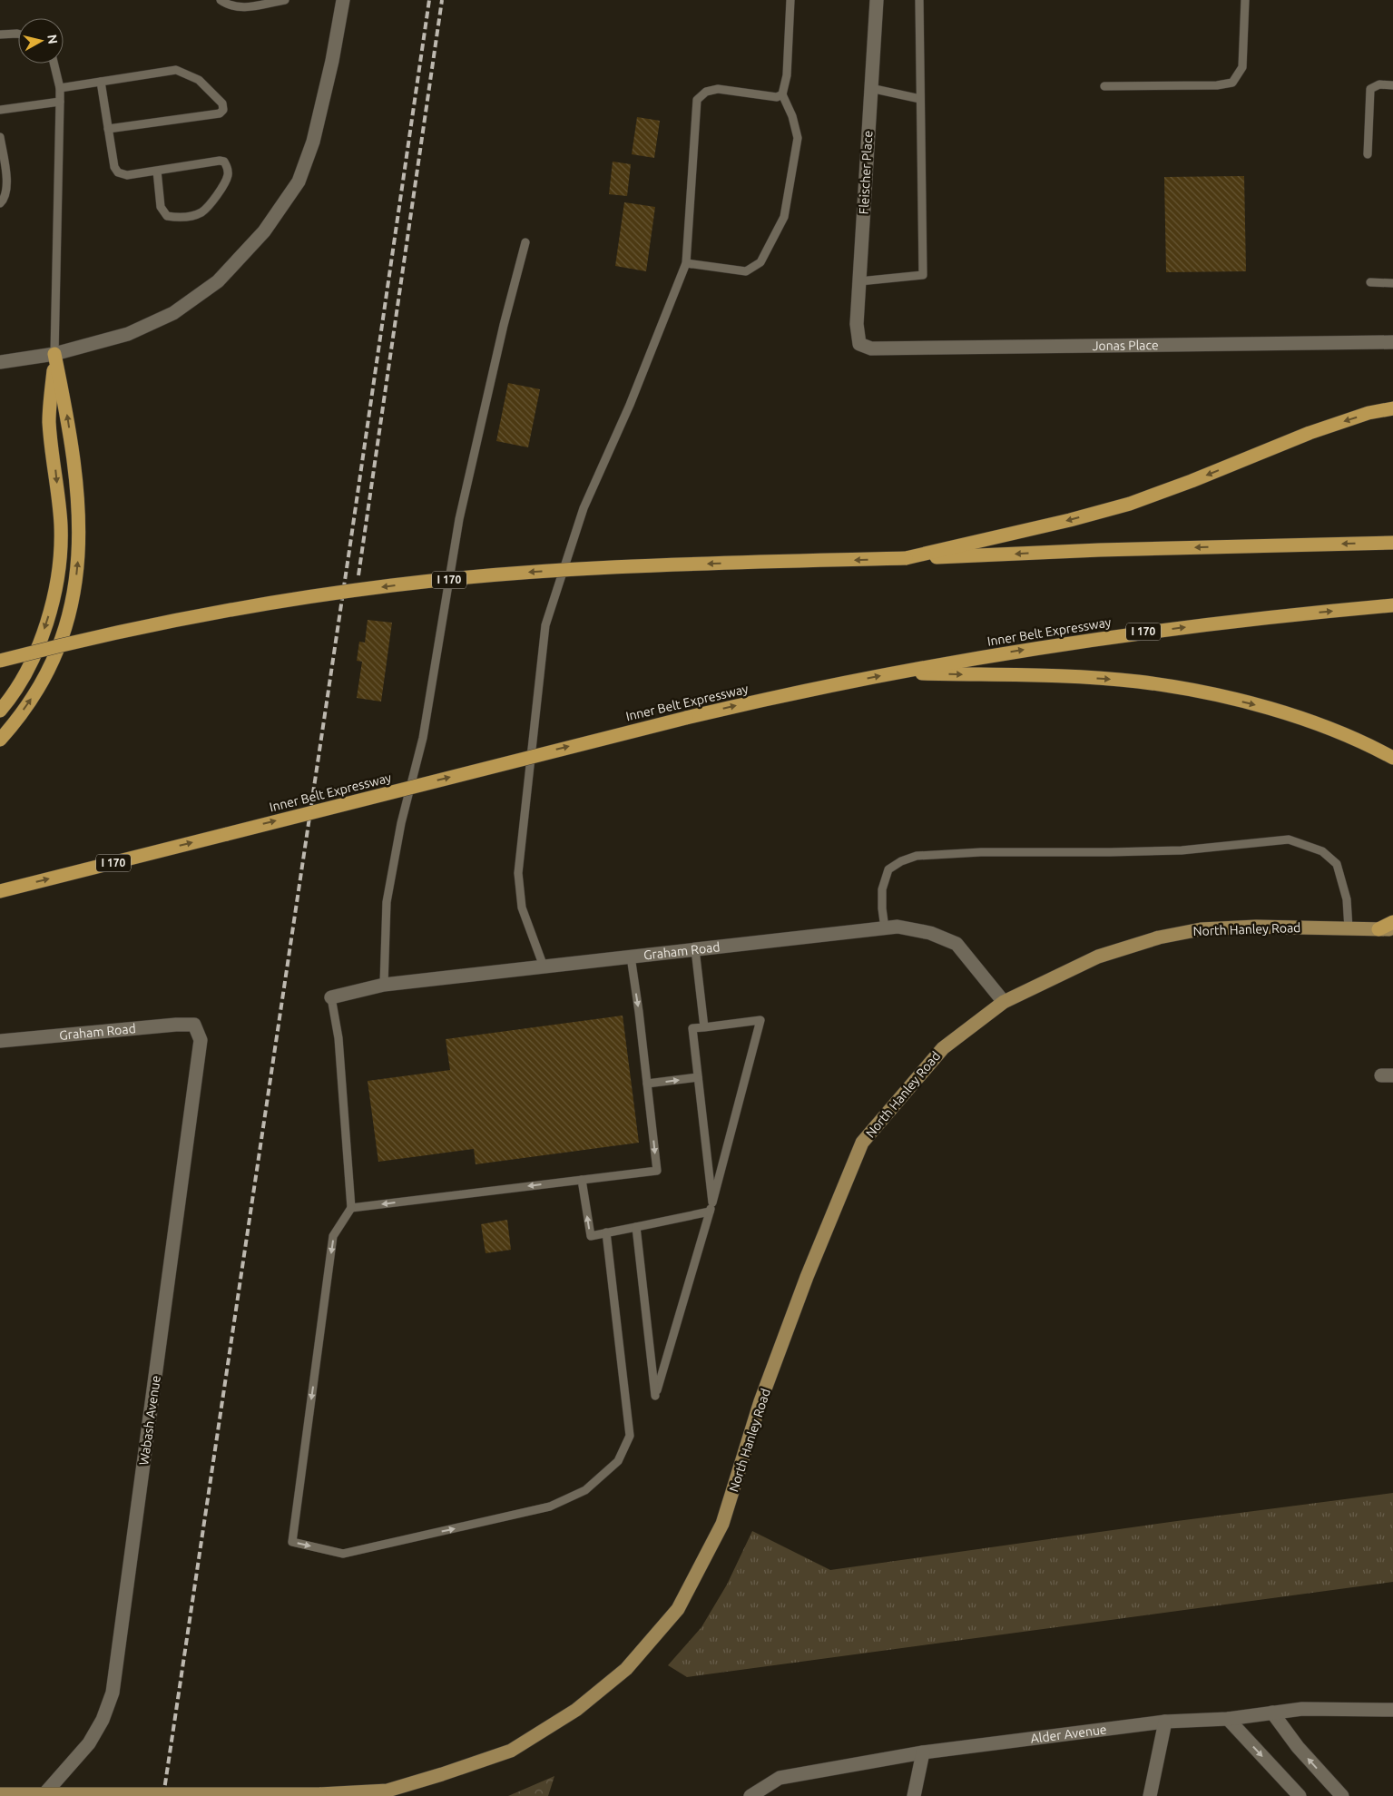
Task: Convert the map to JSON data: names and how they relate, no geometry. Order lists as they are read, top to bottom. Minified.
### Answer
{"streets":{"highway":["I 170","Inner Belt Expressway"],"main road":["North Hanley Road"],"street":["Fleischer Place","Jonas Place","Graham Road","Wabash Avenue","Alder Avenue"]},"crossings":[["Fleischer Place","Jonas Place"],["North Hanley Road","Graham Road"],["Graham Road","Wabash Avenue"]],"north":"right"}
